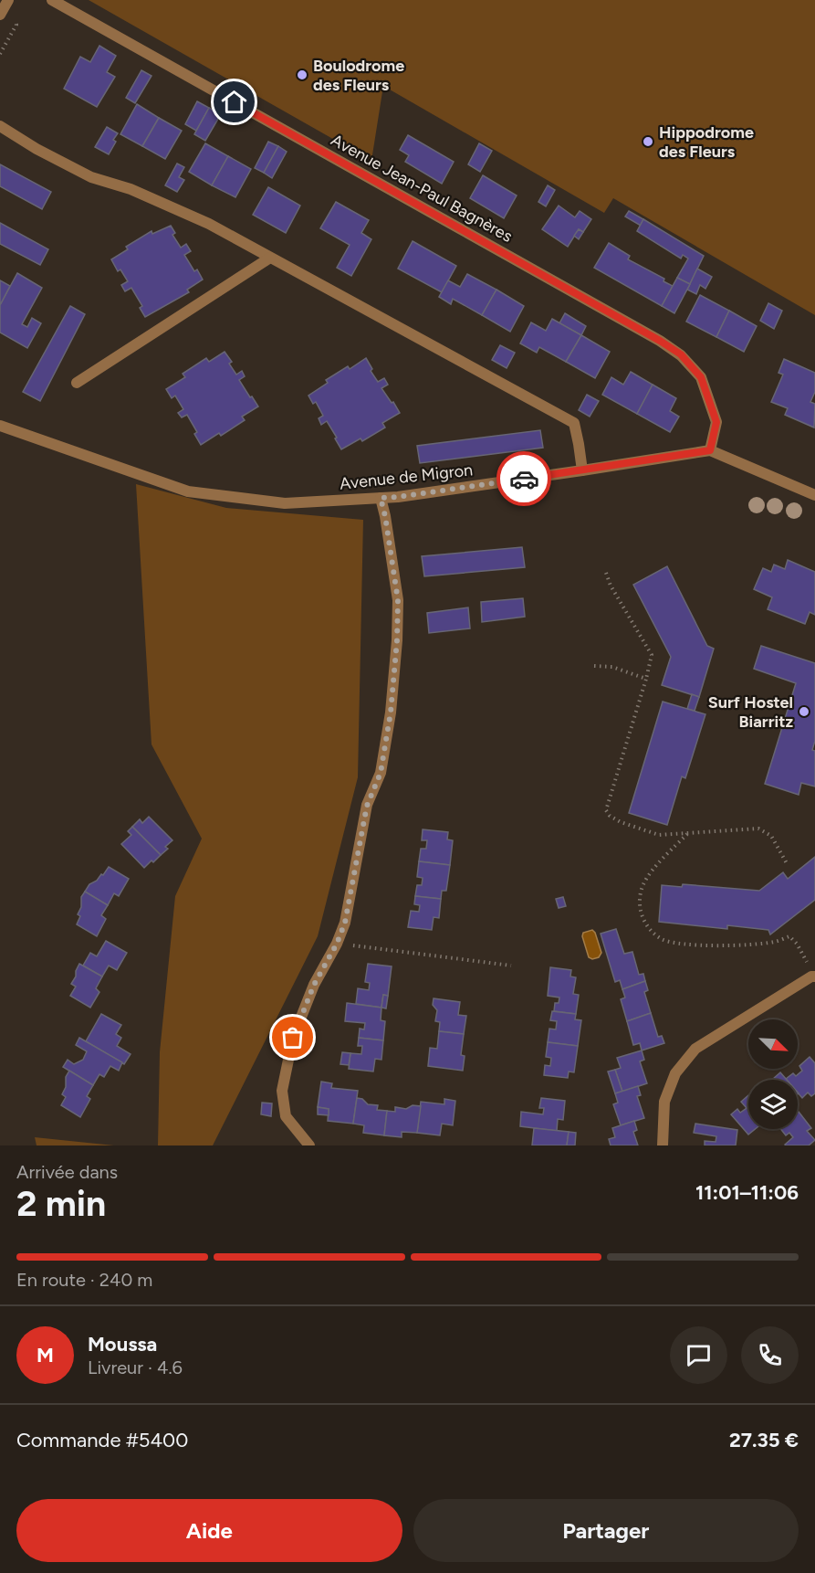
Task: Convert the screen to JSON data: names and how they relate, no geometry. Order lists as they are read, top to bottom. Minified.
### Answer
{"streets":{"street":["Avenue Jean-Paul Bagnères","Avenue de Migron"]},"crossings":[["Avenue Jean-Paul Bagnères","Avenue de Migron"]],"places":["Boulodrome des Fleurs","Hippodrome des Fleurs","Surf Hostel Biarritz"],"north":"bottom right","page":{"heading":["2 min","Arrivée dans","11:01–11:06"],"panel":["Moussa","Livreur · 4.6","Commande #5400","27.35 €"],"bar":"En route · 240 m","round":"M","buttons":["Aide","Partager"]}}
